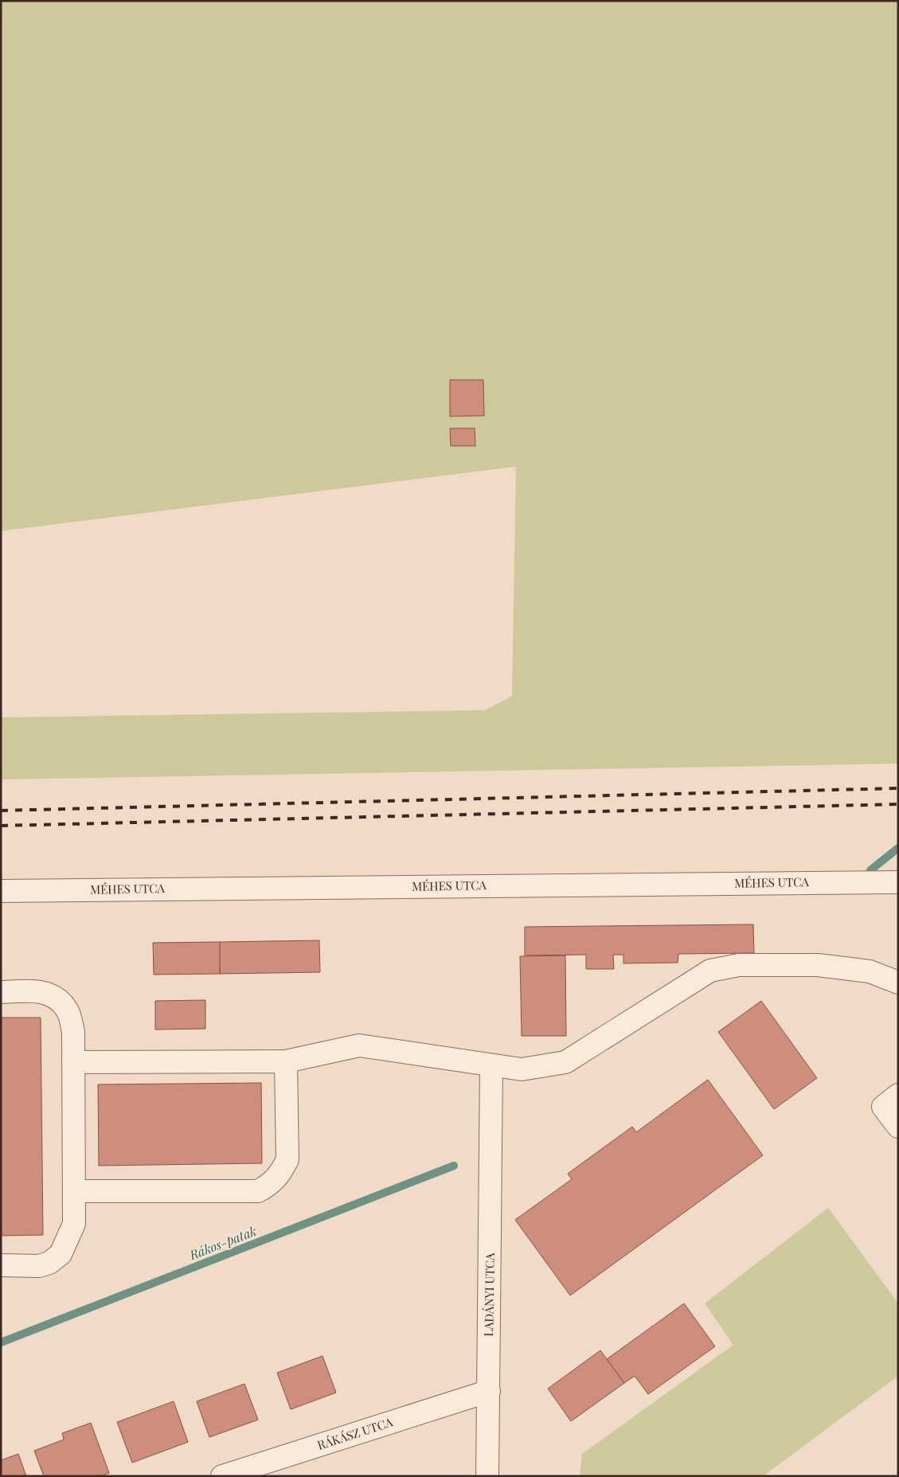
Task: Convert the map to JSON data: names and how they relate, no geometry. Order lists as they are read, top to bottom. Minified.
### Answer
{"streets":{"street":["MÉHES UTCA","LADÁNYI UTCA","RÁKÁSZ UTCA"]},"crossings":[["LADÁNYI UTCA","RÁKÁSZ UTCA"]],"water":["Rákos-patak"]}
